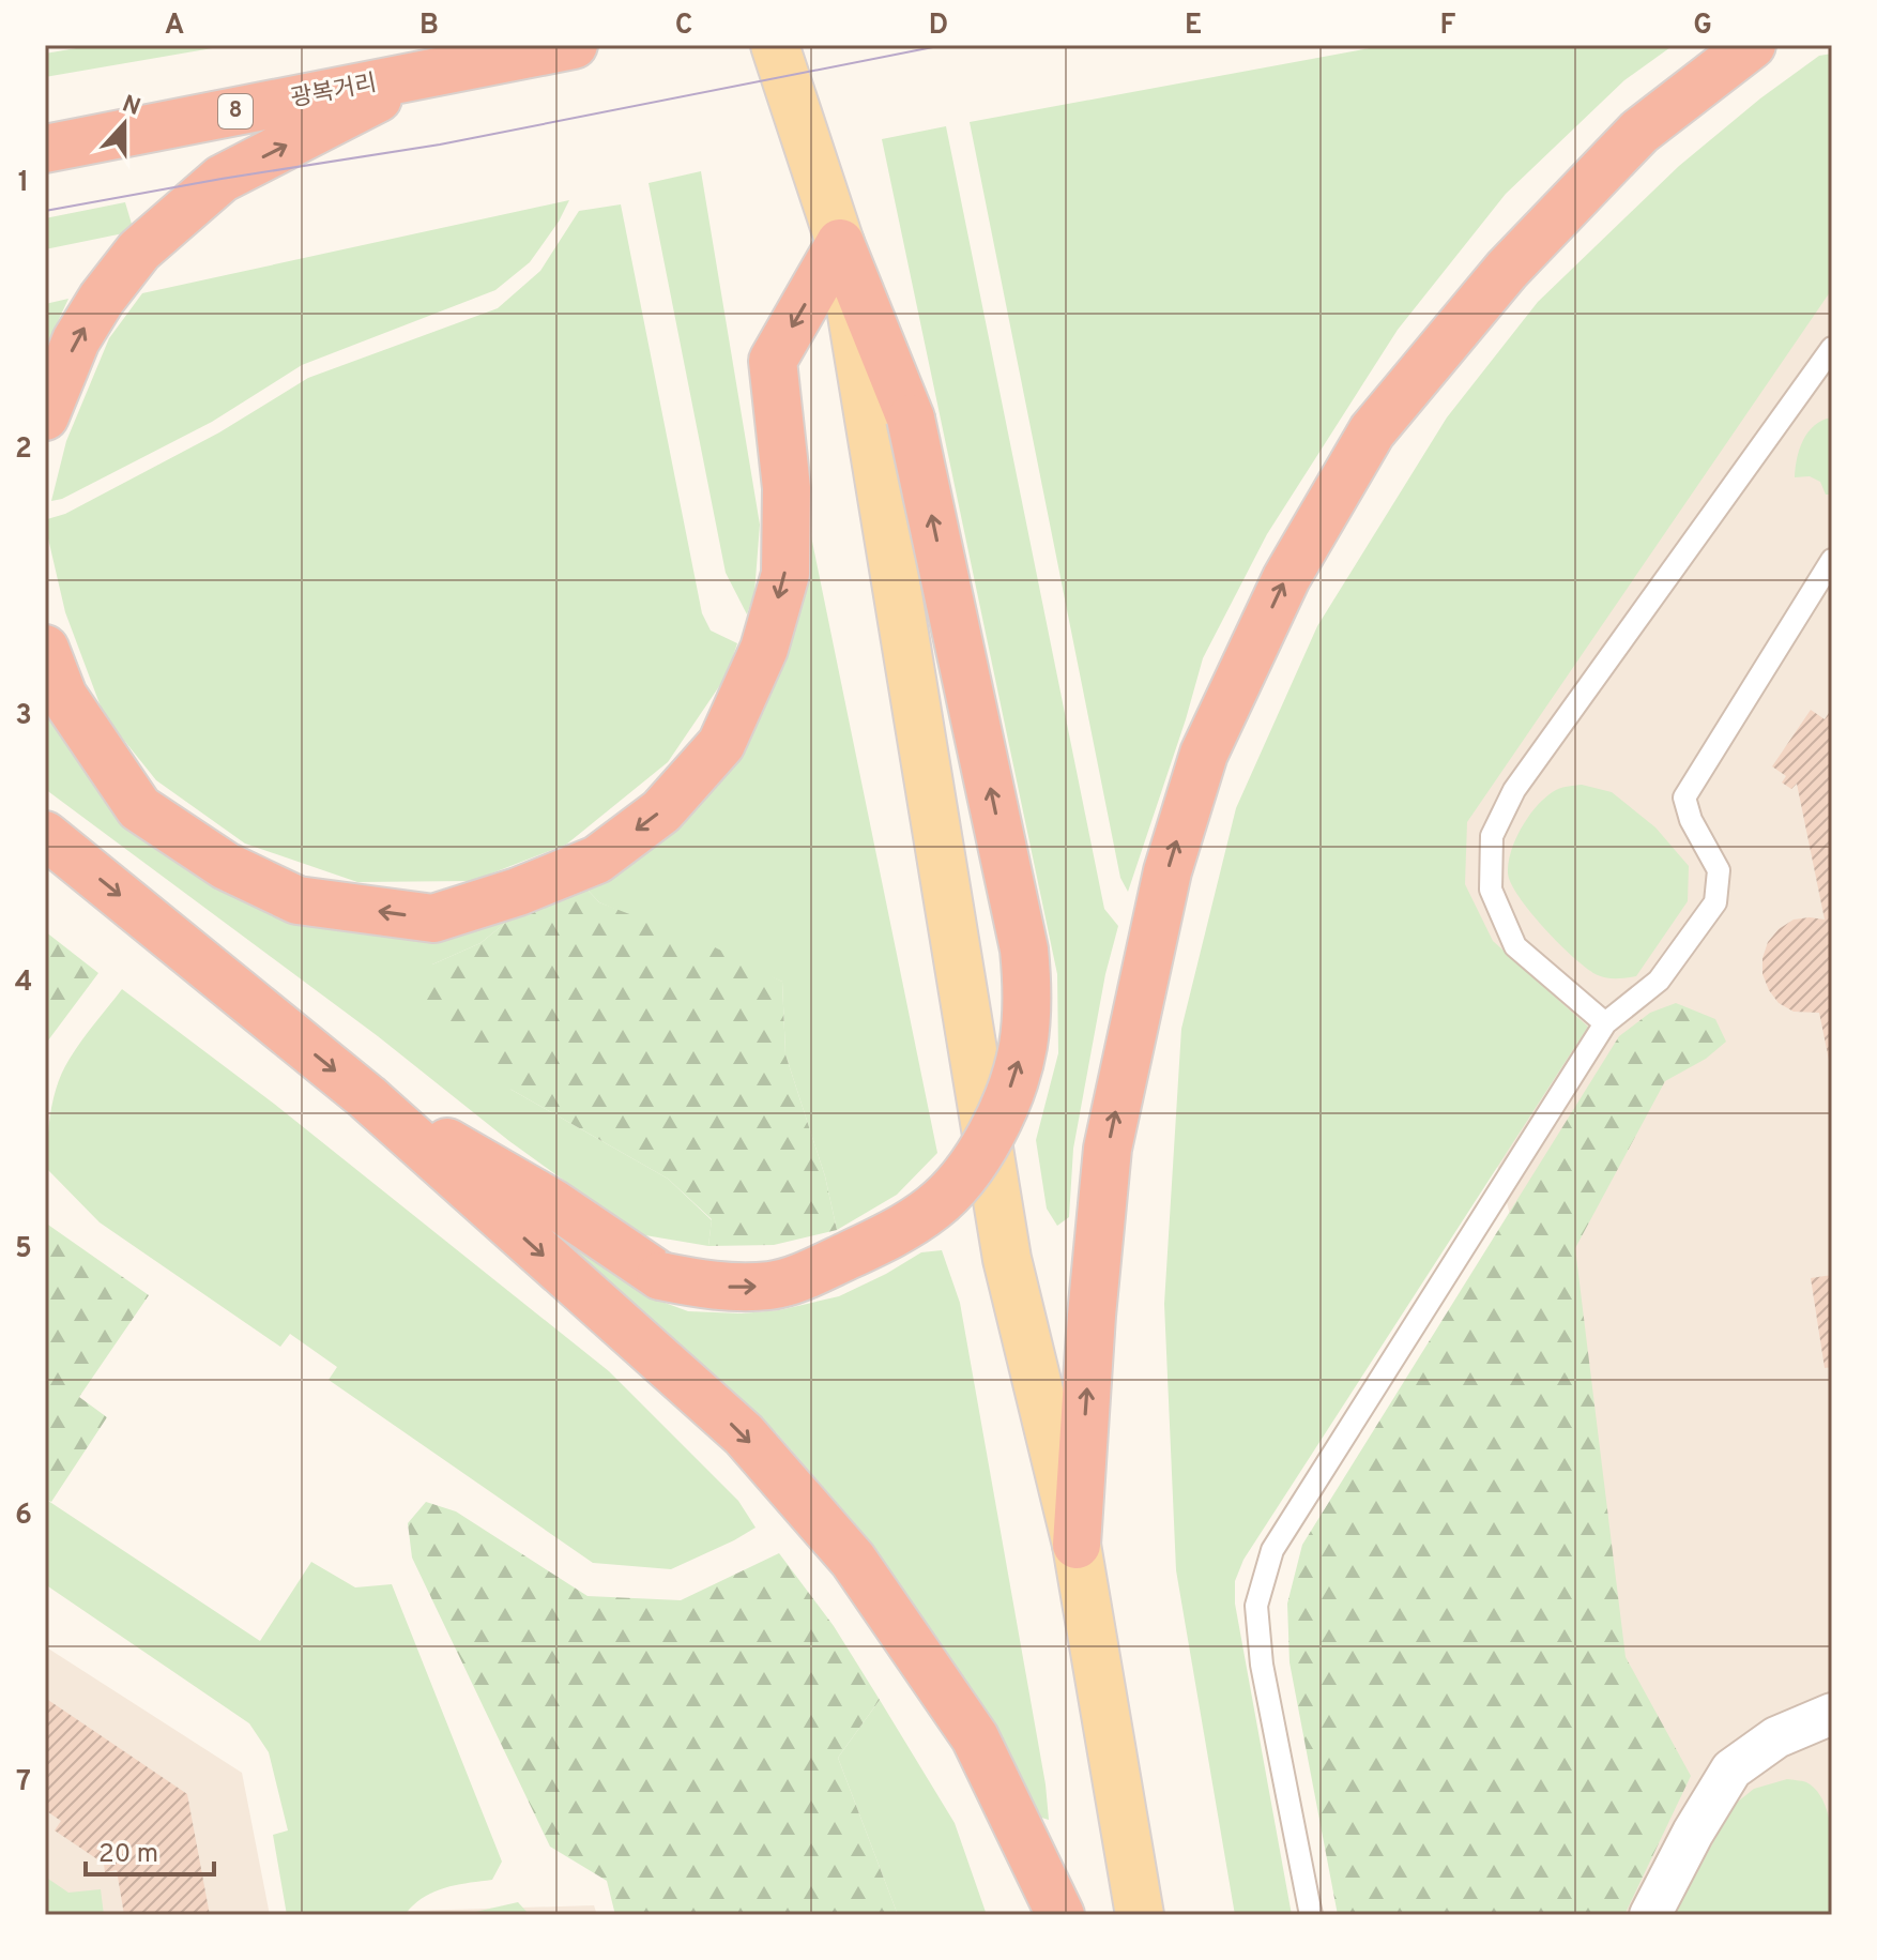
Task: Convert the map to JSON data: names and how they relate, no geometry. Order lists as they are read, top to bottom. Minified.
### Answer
{"streets":{"highway":["광복거리","8"]},"scale_bar":"20 m","north":"top","grid":{"columns":["A","B","C","D","E","F","G"],"rows":["1","2","3","4","5","6","7"]}}
